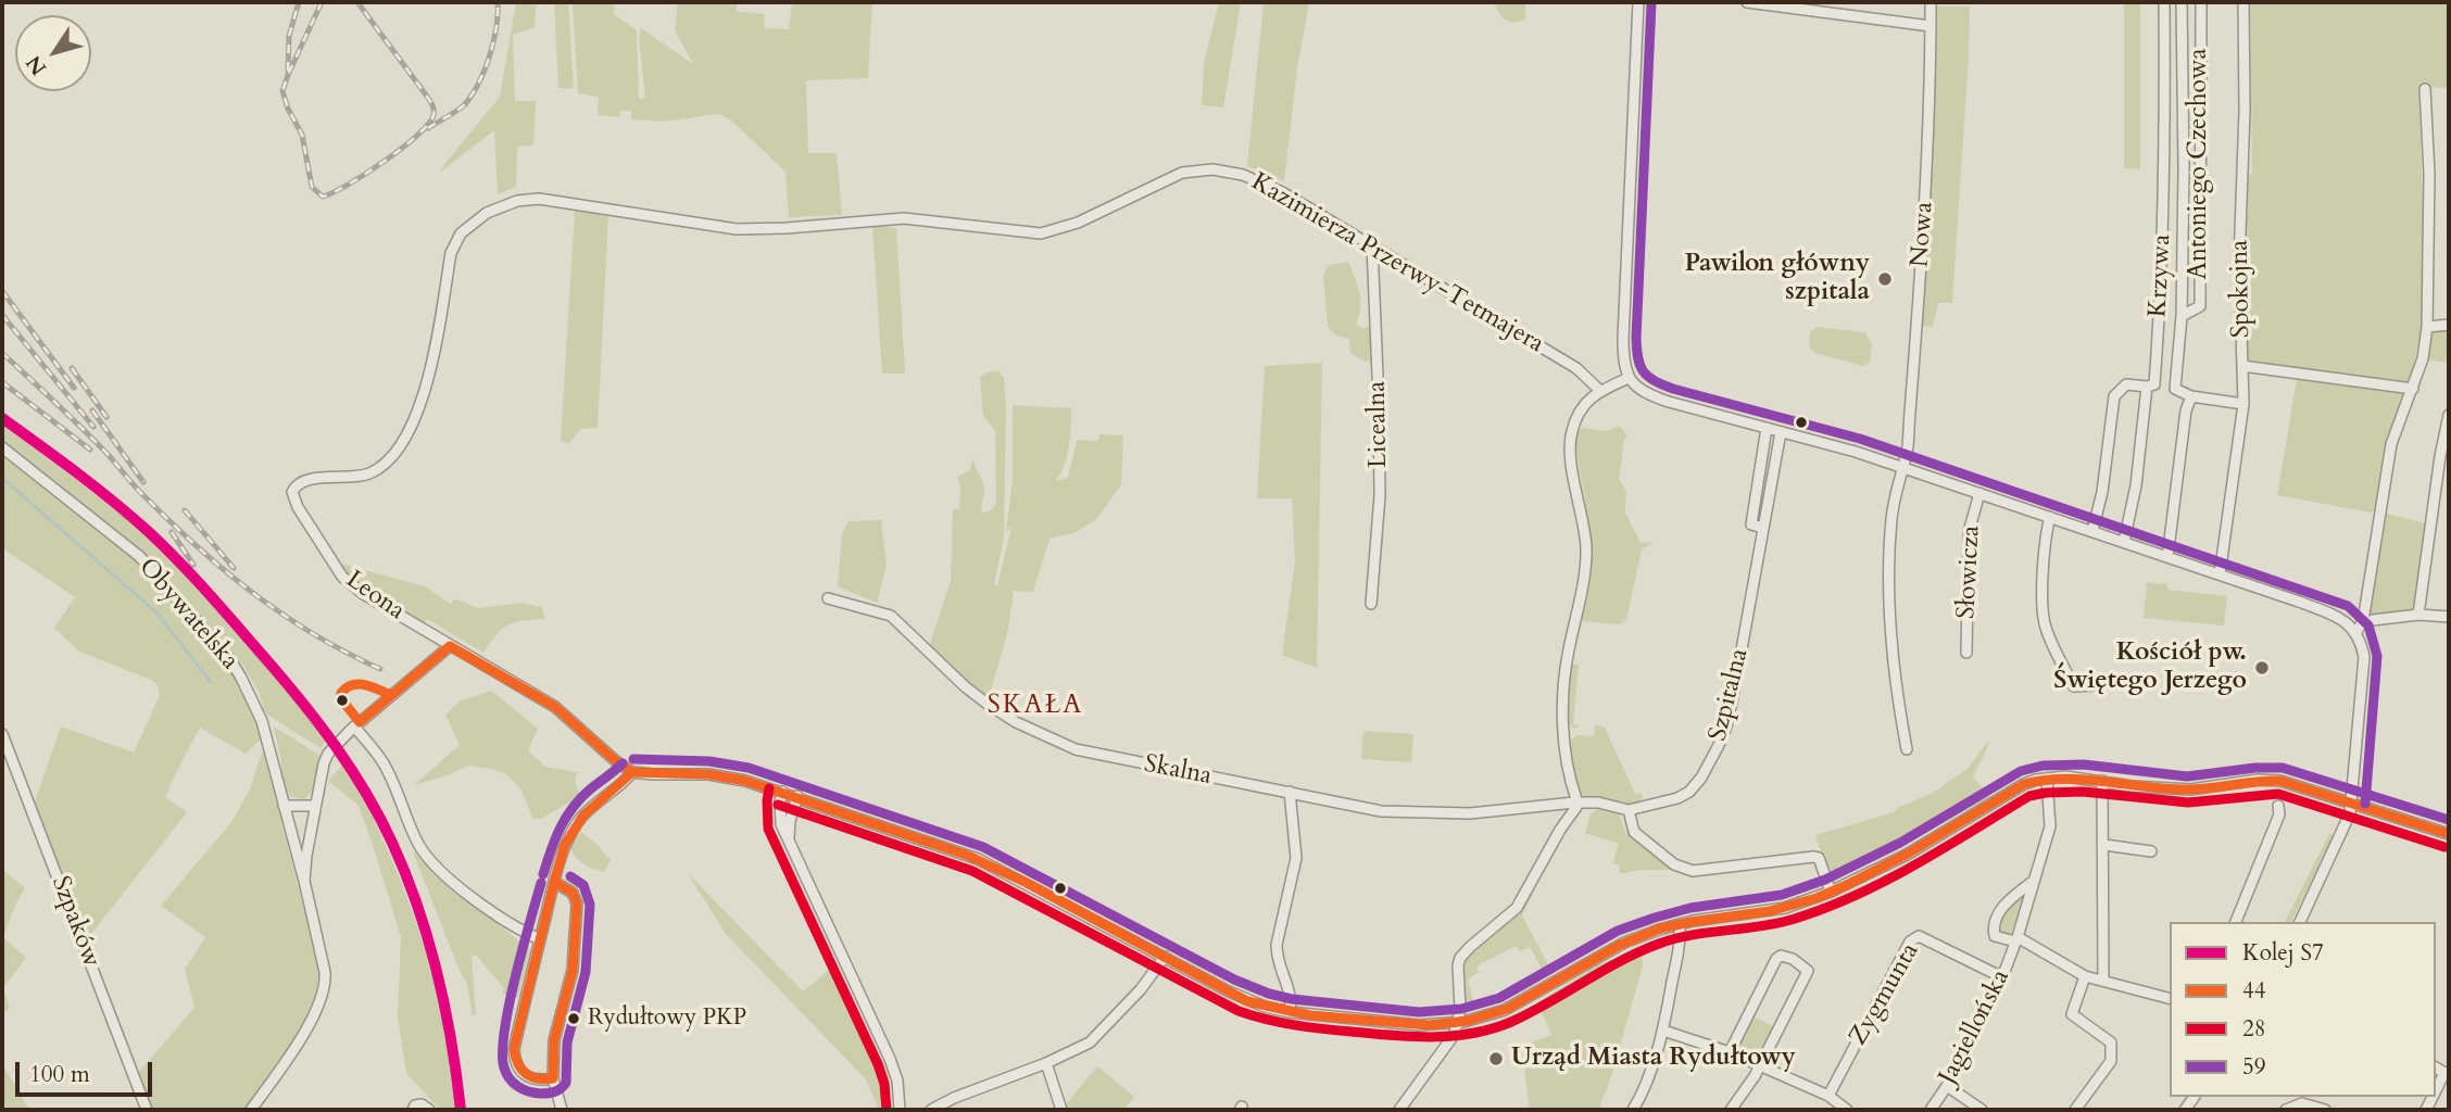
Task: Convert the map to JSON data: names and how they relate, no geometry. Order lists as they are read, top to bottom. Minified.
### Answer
{"streets":{"street":["Antoniego Czechowa","Nowa","Kazimierza Przerwy-Tetmajera","Krzywa","Spokojna","Licealna","Słowicza","Leona","Obywatelska","Szpitalna","Skalna","Szpaków","Zygmunta","Jagiellońska"]},"crossings":[["Kazimierza Przerwy-Tetmajera","Licealna"],["Kazimierza Przerwy-Tetmajera","Leona"],["Leona","Obywatelska"],["Szpitalna","Skalna"],["Zygmunta","Jagiellońska"]],"districts":["SKAŁA"],"places":["Pawilon główny szpitala","Kościół pw. Świętego Jerzego","Rydułtowy PKP","Urząd Miasta Rydułtowy"],"lines":["transit line 59","rail line S7","transit line 44","transit line 28"],"legend":["Kolej S7","44","28","59"],"scale_bar":"100 m","north":"bottom left"}
